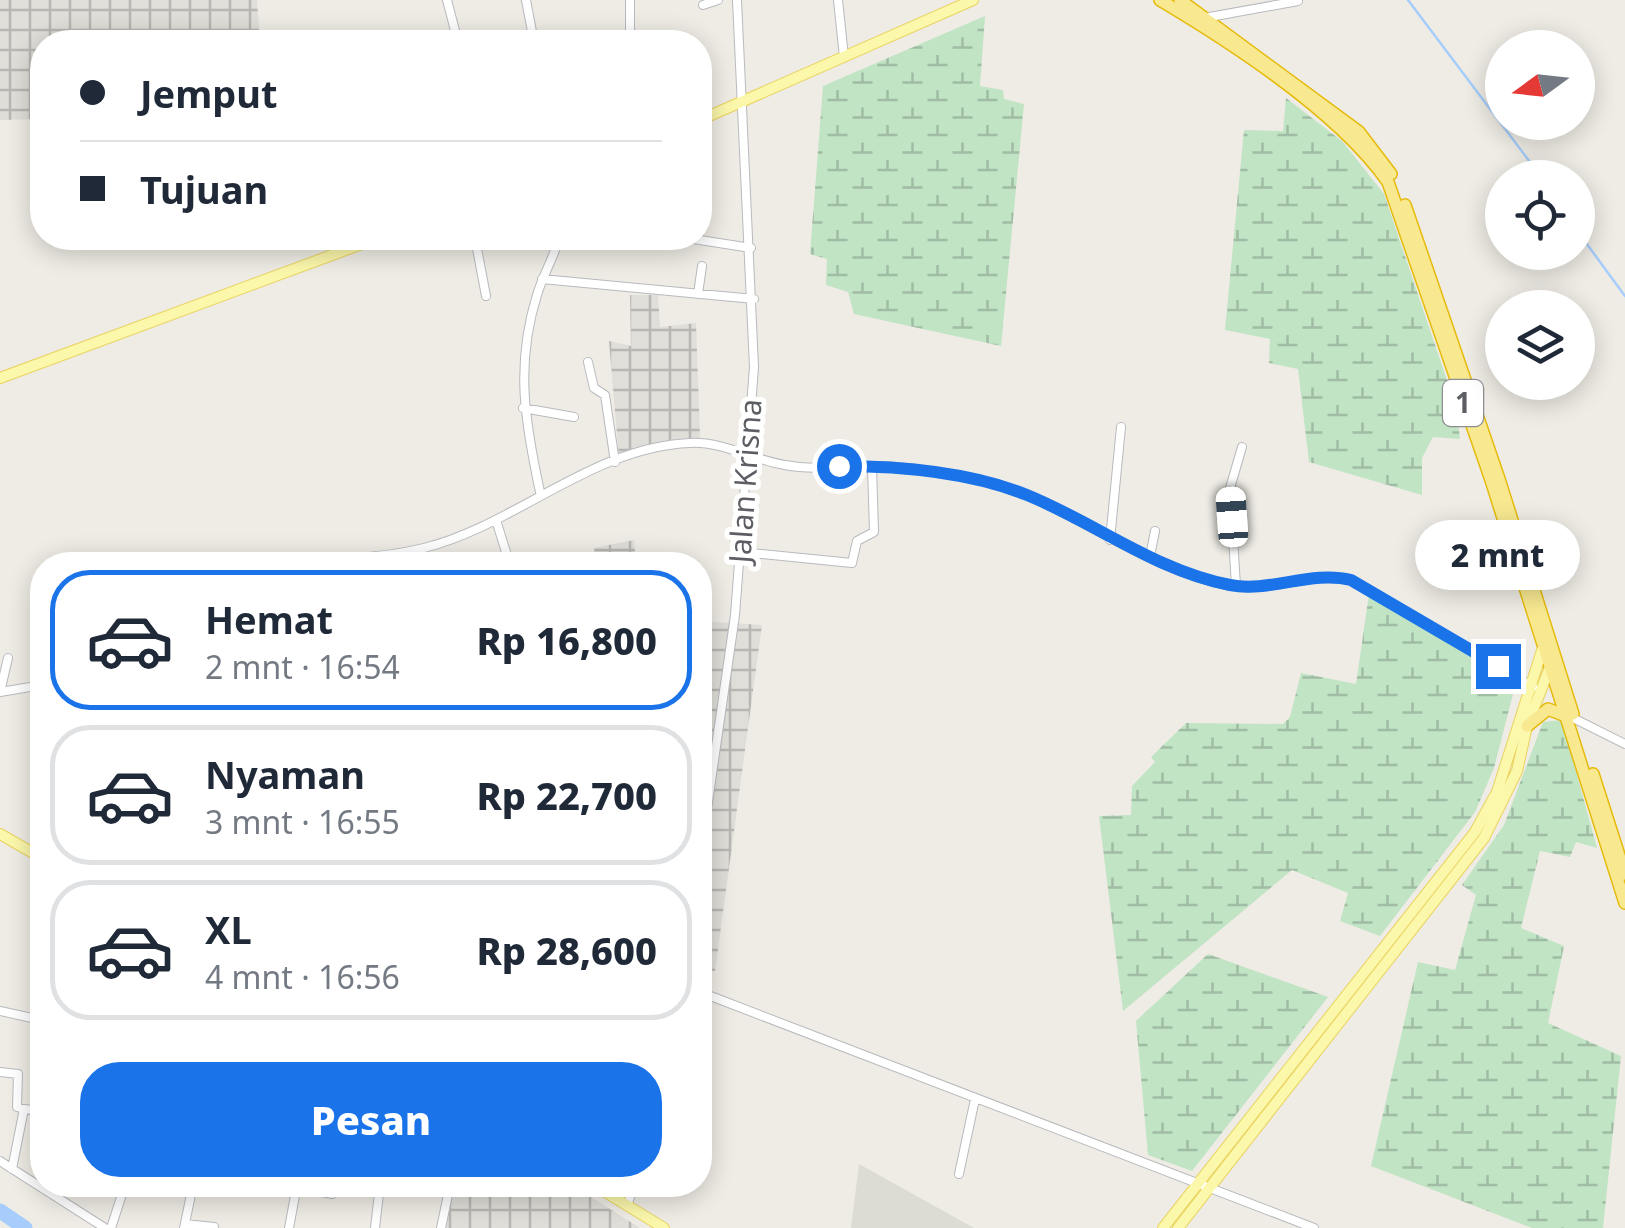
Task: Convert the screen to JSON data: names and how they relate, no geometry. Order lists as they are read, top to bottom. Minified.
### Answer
{"streets":{"highway":["1"],"street":["Jalan Krisna"]},"north":"left","page":{"banner":["Jemput","Tujuan"],"bubble":"2 mnt","list":[{"name":"Hemat","note":"2 mnt · 16:54","value":"Rp 16,800"},{"name":"Nyaman","note":"3 mnt · 16:55","value":"Rp 22,700"},{"name":"XL","note":"4 mnt · 16:56","value":"Rp 28,600"}],"buttons":"Pesan"}}
